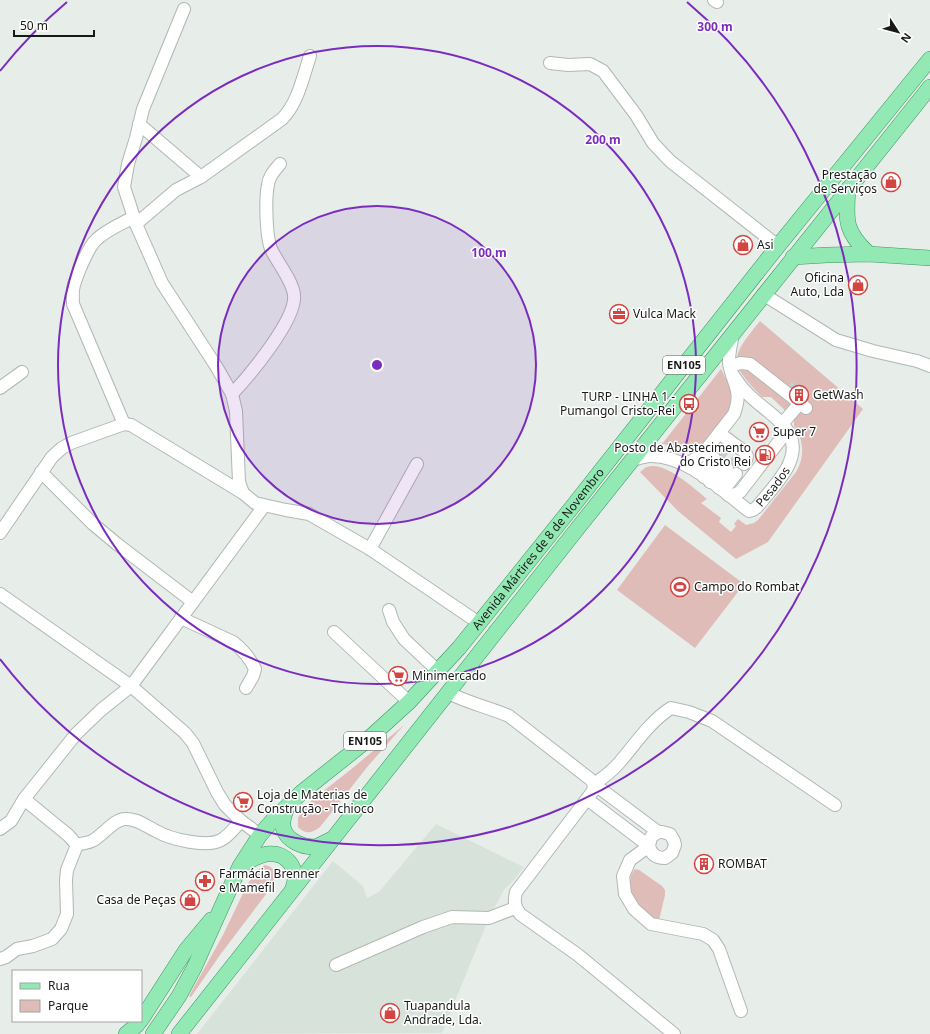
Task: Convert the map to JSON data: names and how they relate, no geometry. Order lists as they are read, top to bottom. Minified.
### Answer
{"streets":{"main road":["EN105","Avenida Mártires de 8 de Novembro"],"street":["Pesados"]},"places":{"shop":["Prestação de Serviços","Asi","Oficina Auto, Lda","Casa de Peças","Tuapandula Andrade, Lda."],"office":["Vulca Mack"],"building":["GetWash","ROMBAT"],"bus stop":["TURP - LINHA 1 - Pumangol Cristo-Rei"],"supermarket":["Super 7","Minimercado","Loja de Materias de Construção - Tchioco"],"fuel station":["Posto de Abastecimento do Cristo Rei"],"sports":["Campo do Rombat"],"pharmacy":["Farmácia Brenner e Mamefil"]},"legend":["Rua","Parque"],"scale_bar":"50 m","north":"bottom right","rings":["300 m","200 m","100 m"]}
